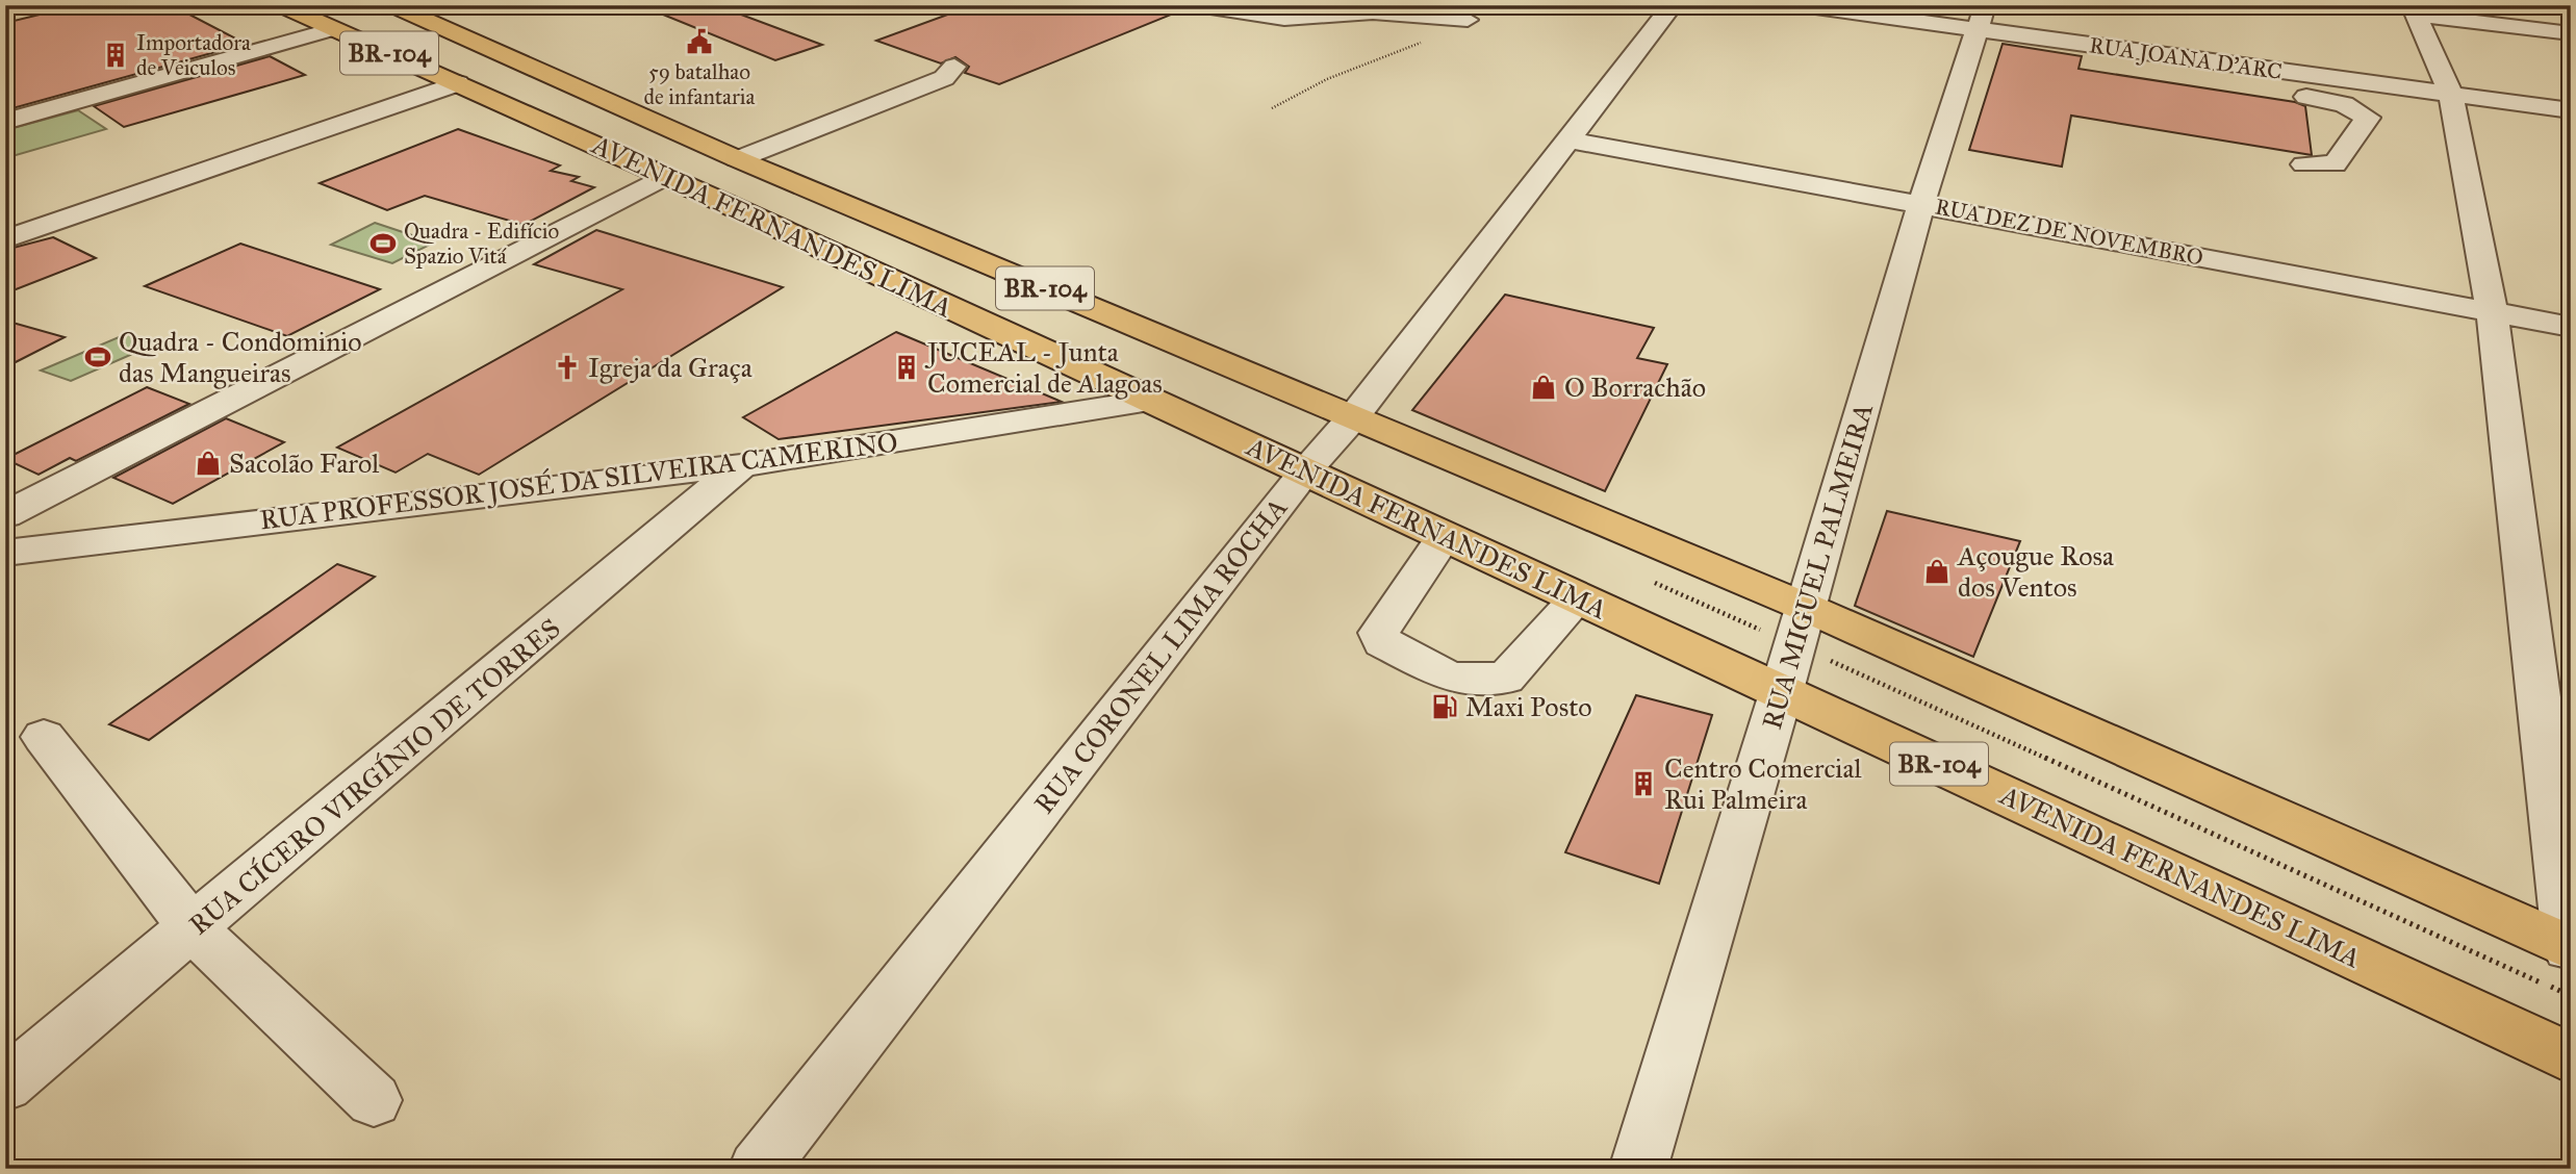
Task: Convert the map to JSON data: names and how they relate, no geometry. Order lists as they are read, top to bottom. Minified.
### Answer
{"streets":{"highway":["BR-104","AVENIDA FERNANDES LIMA"],"street":["RUA JOANA D'ARC","RUA DEZ DE NOVEMBRO","RUA PROFESSOR JOSÉ DA SILVEIRA CAMERINO","RUA MIGUEL PALMEIRA","RUA CORONEL LIMA ROCHA","RUA CÍCERO VIRGÍNIO DE TORRES"]},"crossings":[["RUA JOANA D'ARC","RUA MIGUEL PALMEIRA"],["AVENIDA FERNANDES LIMA","RUA PROFESSOR JOSÉ DA SILVEIRA CAMERINO"],["AVENIDA FERNANDES LIMA","RUA MIGUEL PALMEIRA"],["AVENIDA FERNANDES LIMA","RUA CORONEL LIMA ROCHA"],["RUA DEZ DE NOVEMBRO","RUA MIGUEL PALMEIRA"],["RUA DEZ DE NOVEMBRO","RUA CORONEL LIMA ROCHA"],["RUA PROFESSOR JOSÉ DA SILVEIRA CAMERINO","RUA CÍCERO VIRGÍNIO DE TORRES"]],"places":{"public building":["59 batalhao de infantaria"],"building":["Importadora de Veiculos","JUCEAL - Junta Comercial de Alagoas","Centro Comercial Rui Palmeira"],"sports":["Quadra - Edifício Spazio Vitá","Quadra - Condominio das Mangueiras"],"church":["Igreja da Graça"],"shop":["O Borrachão","Sacolão Farol","Açougue Rosa dos Ventos"],"fuel station":["Maxi Posto"]}}
